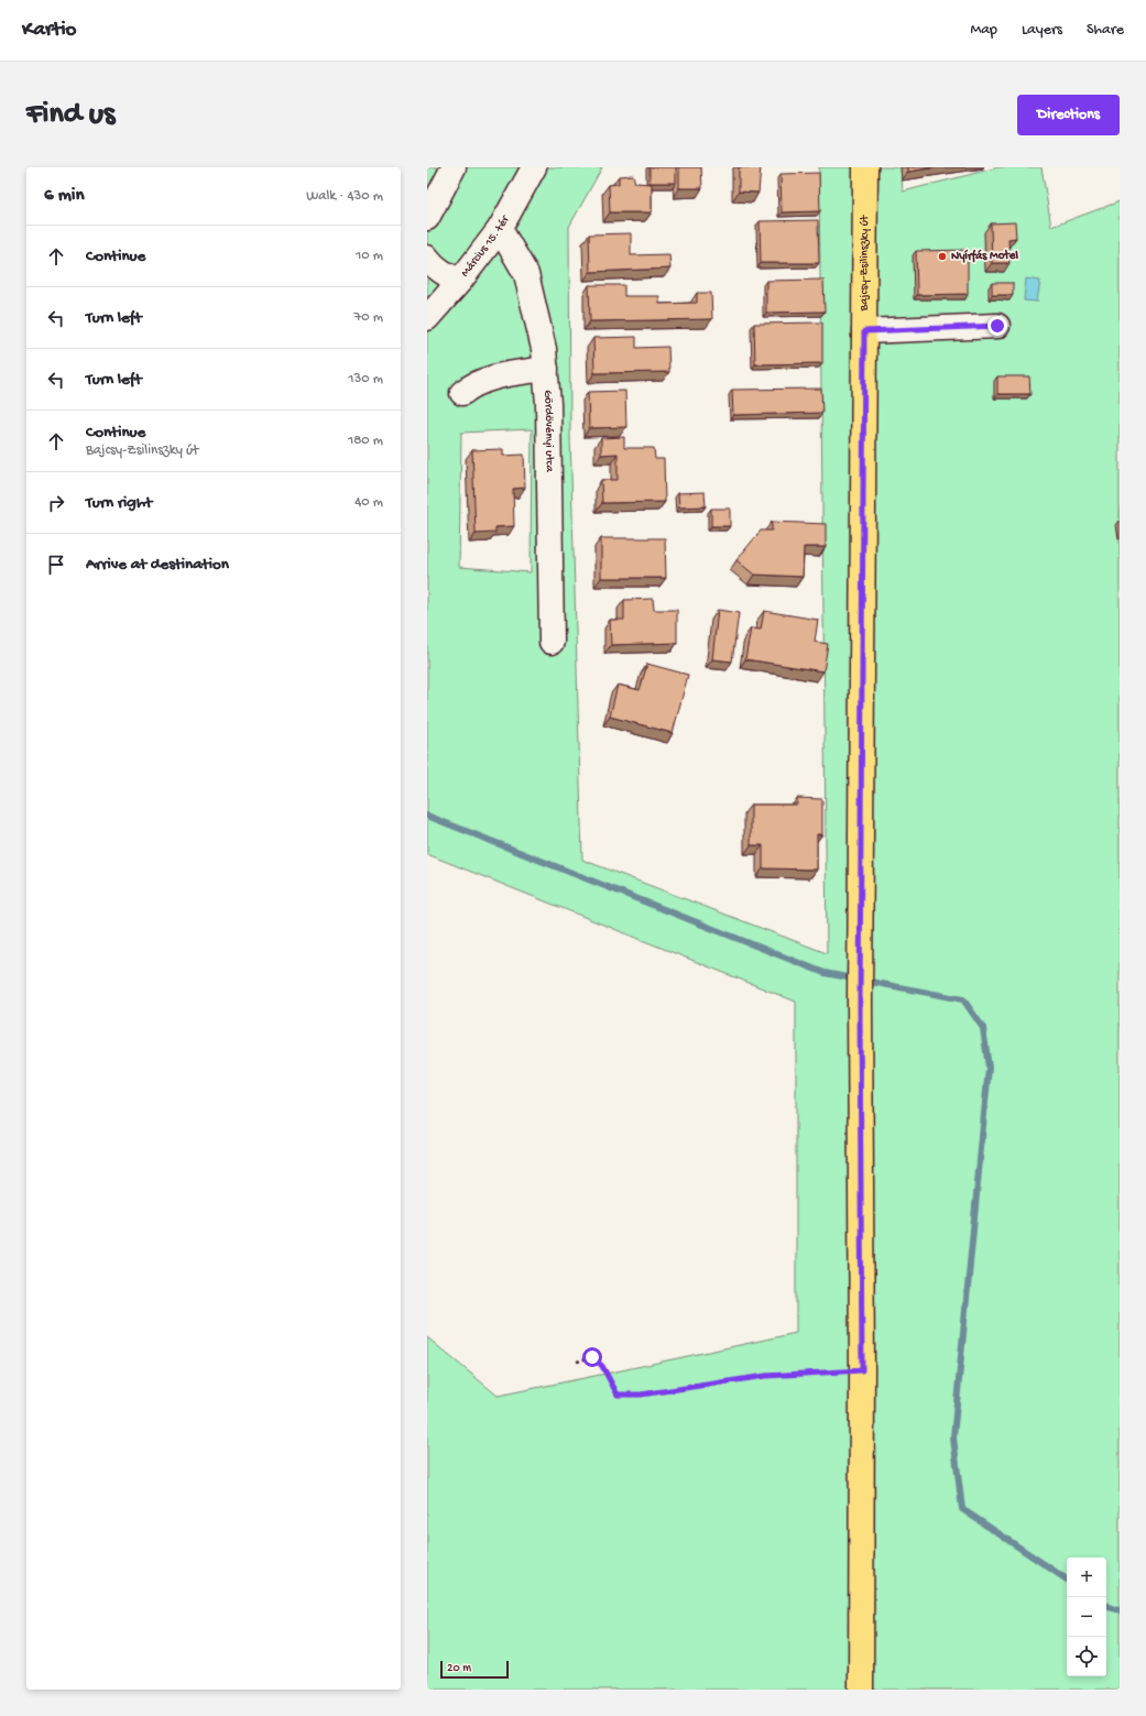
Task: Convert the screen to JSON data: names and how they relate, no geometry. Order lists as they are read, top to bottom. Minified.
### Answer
{"streets":{"main road":["Bajcsy-Zsilinszky út"],"street":["Március 15. tér","Gördövényi utca"]},"crossings":[["Március 15. tér","Gördövényi utca"]],"places":["Nyírfás Motel"],"scale_bar":"20 m","page":{"header":"Kartio","nav":["Map","Layers","Share"],"buttons":"Directions","title":"Find us","heading":["6 min","Walk · 430 m"],"list":[["Continue","10 m"],["Turn left","70 m"],["Turn left","130 m"],["Continue","Bajcsy-Zsilinszky út","180 m"],["Turn right","40 m"],"Arrive at destination"],"map_buttons":["+","−"],"scale":"20 m"}}
